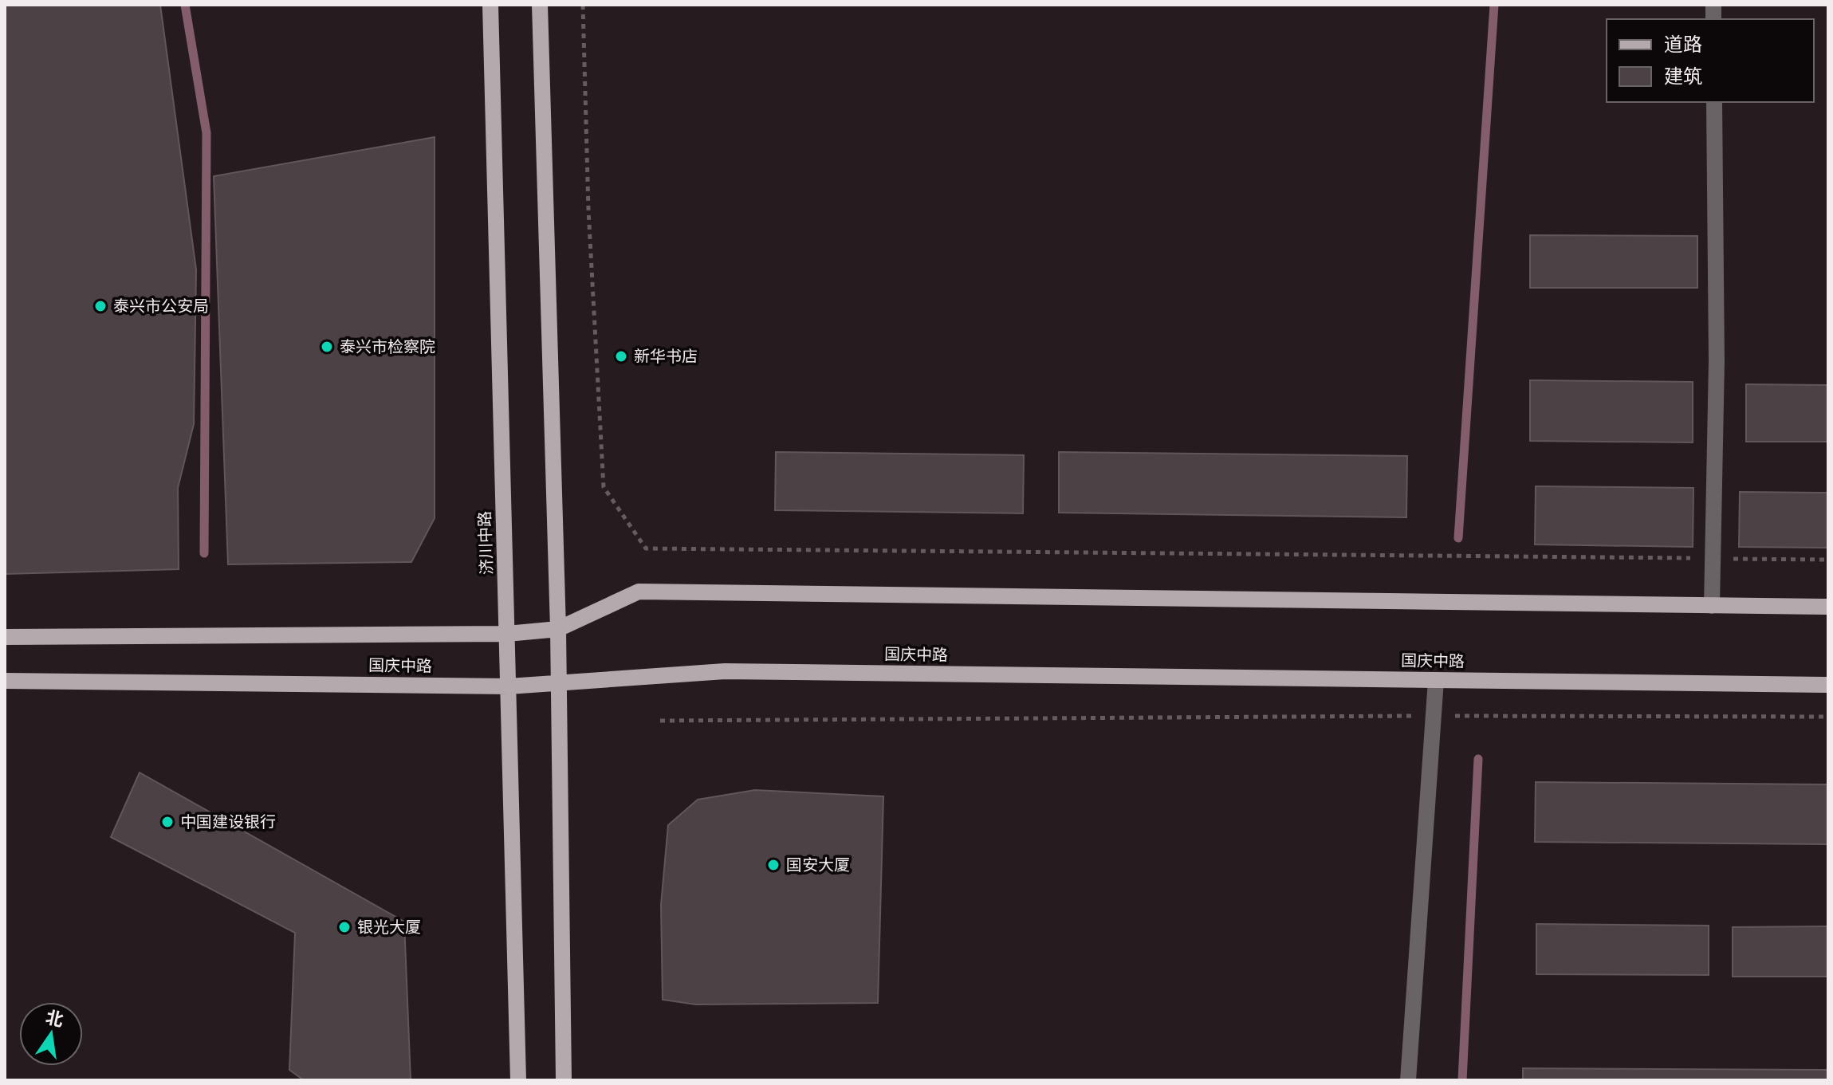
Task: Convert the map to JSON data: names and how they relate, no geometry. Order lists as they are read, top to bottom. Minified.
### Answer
{"streets":{"main road":["济川中路","国庆中路"]},"crossings":[["济川中路","国庆中路"]],"places":["泰兴市公安局","泰兴市检察院","新华书店","中国建设银行","国安大厦","银光大厦"],"legend":["道路","建筑"],"north":"top"}
